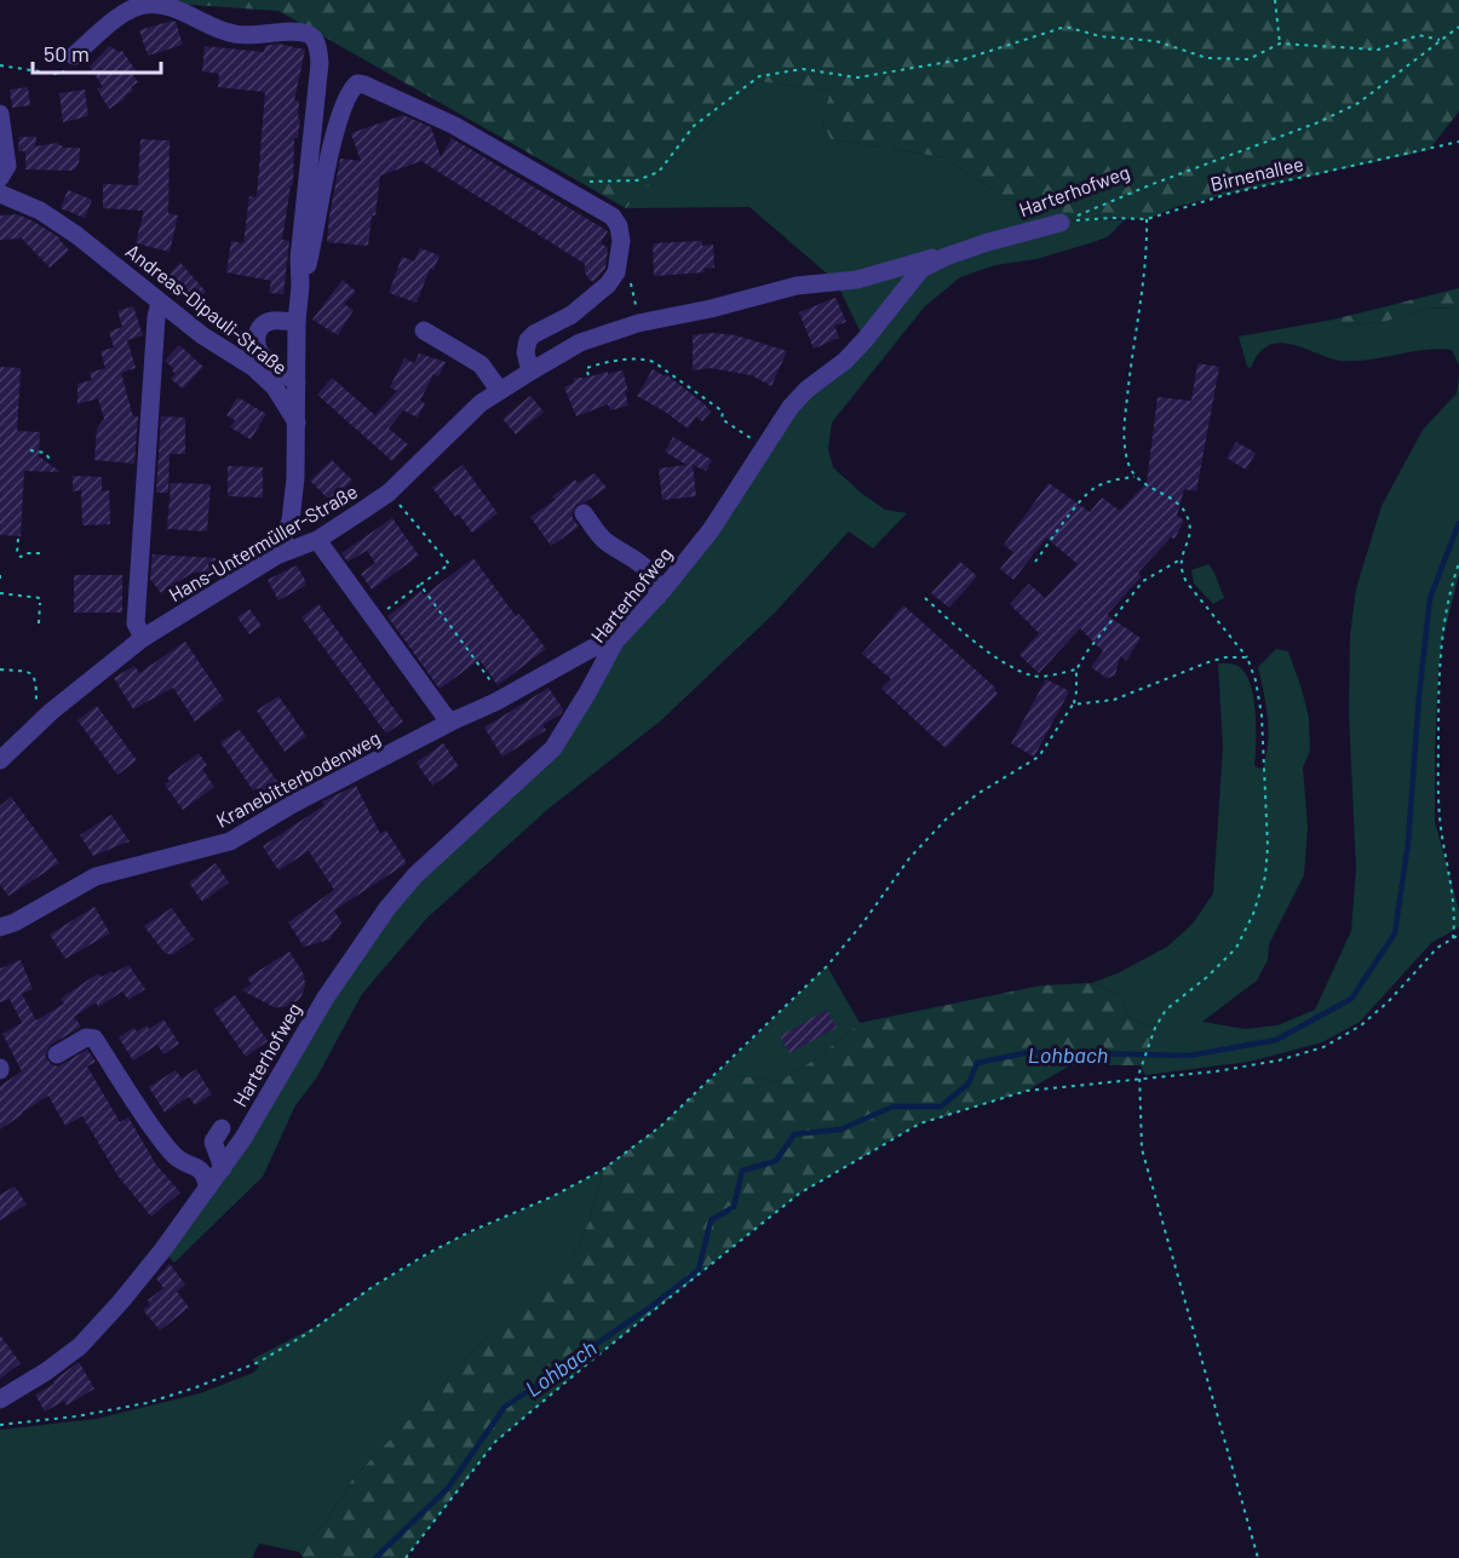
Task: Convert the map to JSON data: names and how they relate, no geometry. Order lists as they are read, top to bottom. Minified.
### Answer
{"streets":{"street":["Harterhofweg","Andreas-Dipauli-Straße","Hans-Untermüller-Straße","Kranebitterbodenweg"],"path":["Birnenallee"]},"crossings":[["Birnenallee","Harterhofweg"],["Harterhofweg","Hans-Untermüller-Straße"],["Harterhofweg","Kranebitterbodenweg"]],"water":["Lohbach"],"scale_bar":"50 m"}
